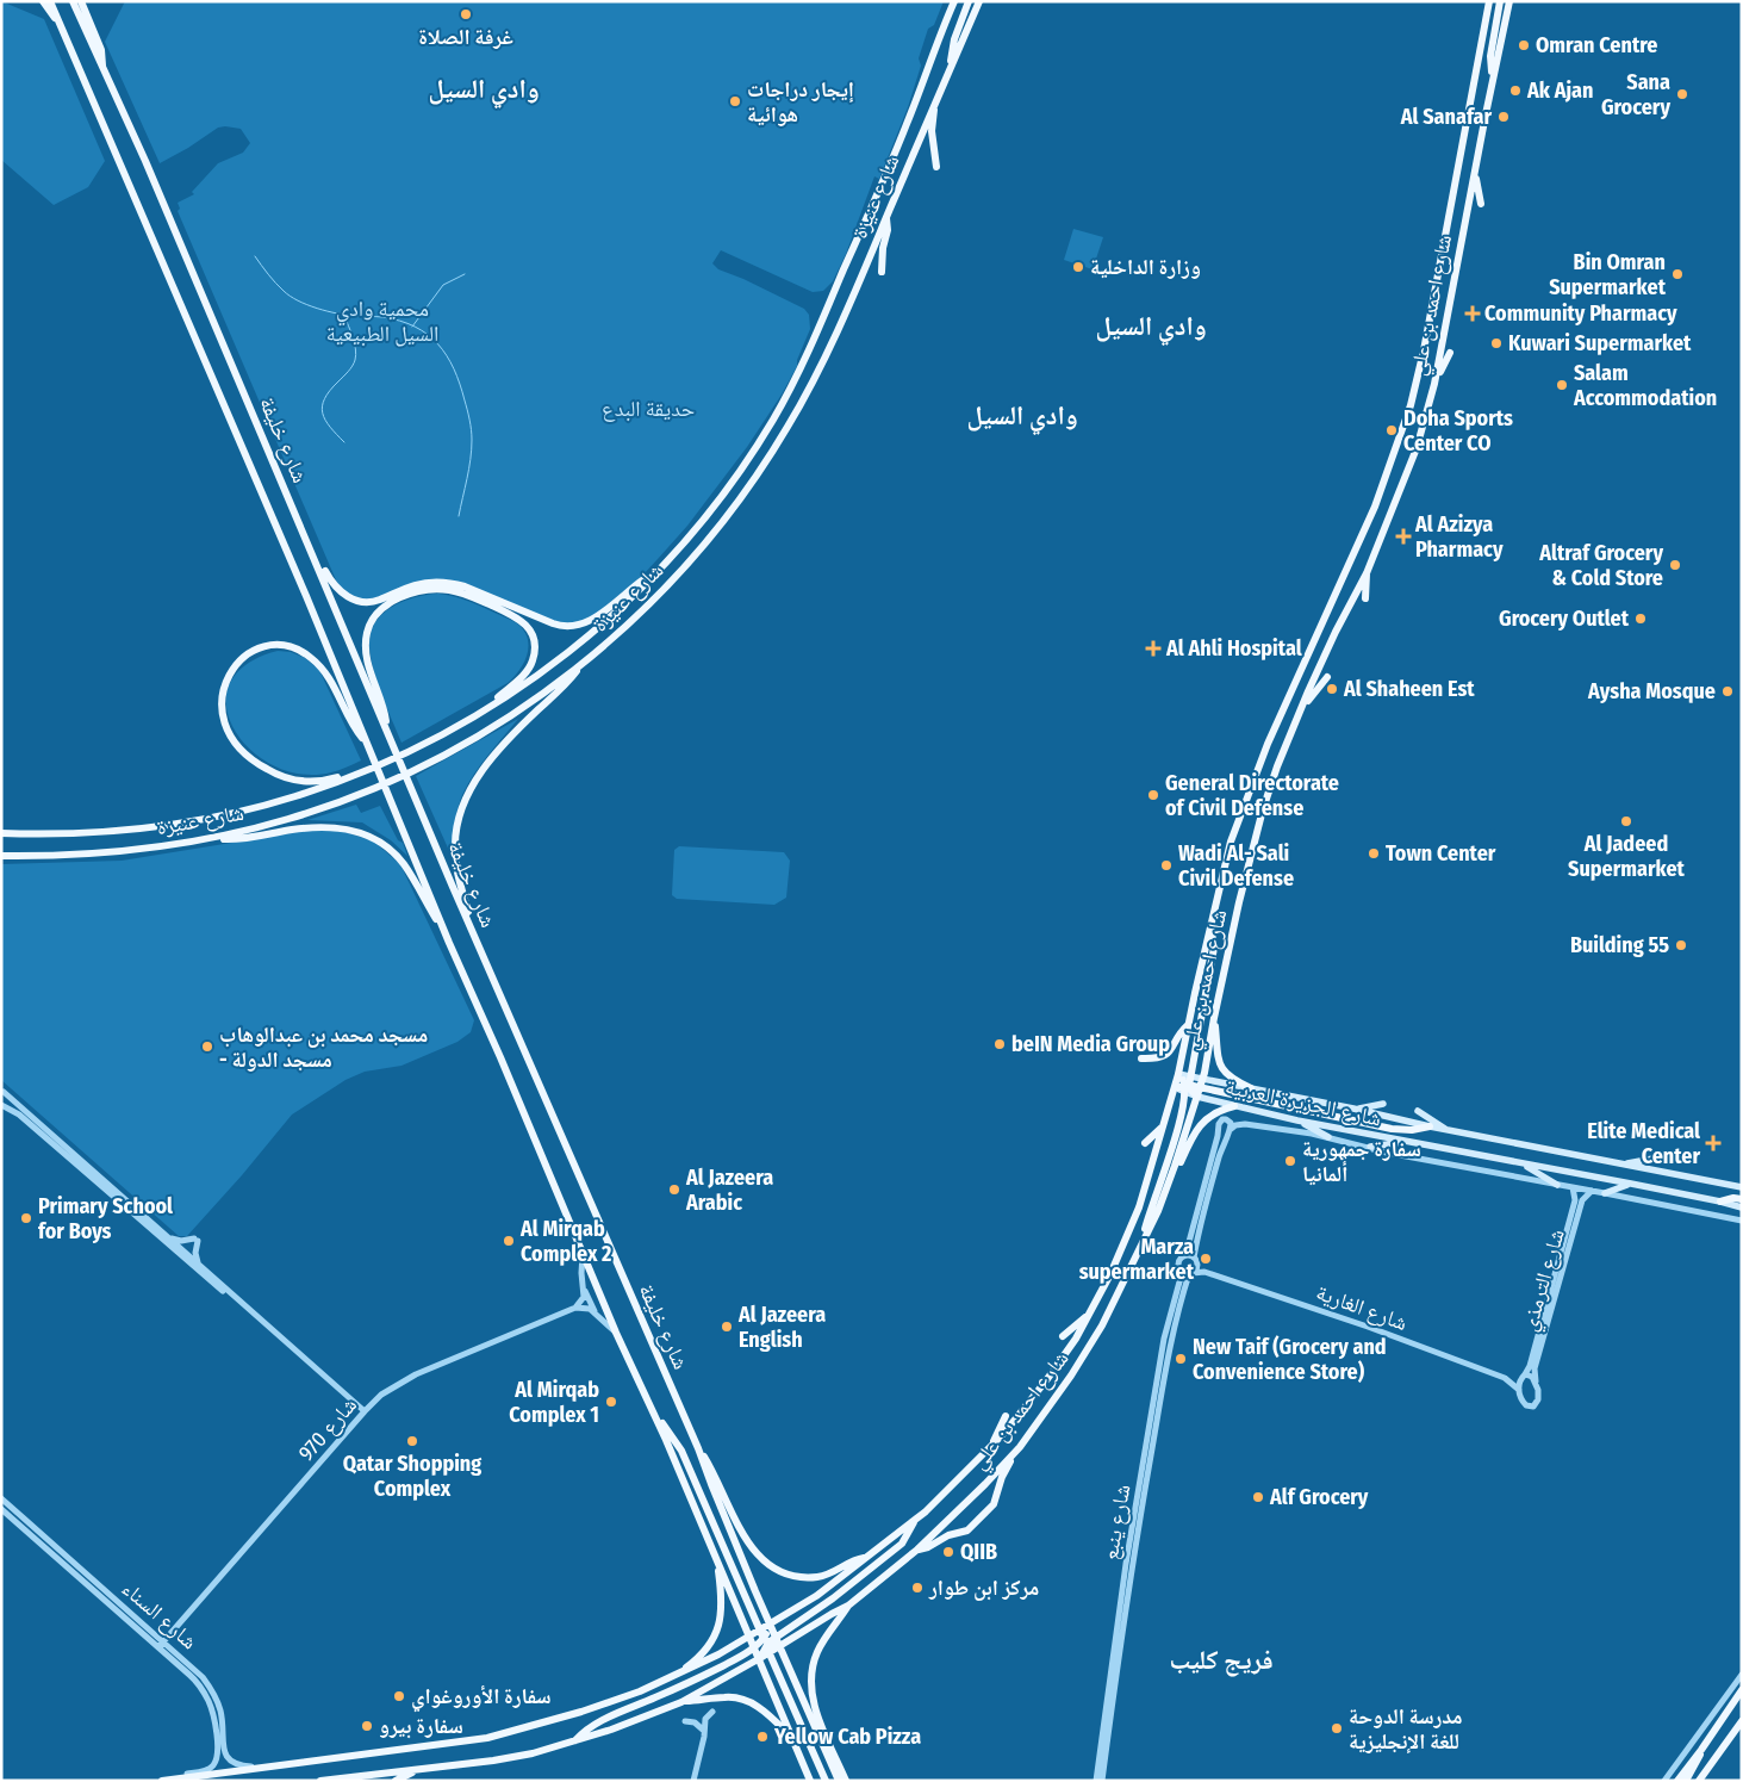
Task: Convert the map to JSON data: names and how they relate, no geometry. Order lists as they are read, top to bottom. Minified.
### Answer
{"streets":{"main road":["شارع عنيزة","شارع احمد بن علي","شارع خليفة","شارع الجزيرة العربية"],"street":["شارع الترمذي","شارع الغارية","شارع 970","شارع ينبع","شارع السناء"]},"crossings":[["شارع احمد بن علي","شارع خليفة"],["شارع احمد بن علي","شارع الجزيرة العربية"],["شارع الجزيرة العربية","شارع الترمذي"],["شارع الترمذي","شارع الغارية"],["شارع الغارية","شارع ينبع"],["شارع 970","شارع السناء"]],"districts":["وادي السيل","وادي السيل","وادي السيل","فريج كليب"],"parks":["محمية وادي السيل الطبيعية","حديقة البدع"],"places":{"other":["غرفة الصلاة","Omran Centre","Ak Ajan","Sana Grocery","إيجار دراجات هوائية","Al Sanafar","وزارة الداخلية","Bin Omran Supermarket","Kuwari Supermarket","Salam Accommodation","Doha Sports Center CO","Altraf Grocery & Cold Store","Grocery Outlet","Al Shaheen Est","Aysha Mosque","General Directorate of Civil Defense","Al Jadeed Supermarket","Town Center","Wadi Al- Sali Civil Defense","Building 55","beIN Media Group","مسجد محمد بن عبدالوهاب - مسجد الدولة","سفارة جمهورية ألمانيا","Al Jazeera Arabic","Primary School for Boys","Al Mirqab Complex 2","Marza supermarket","Al Jazeera English","New Taif (Grocery and Convenience Store)","Al Mirqab Complex 1","Qatar Shopping Complex","Alf Grocery","QIIB","مركز ابن طوار","سفارة الأوروغواي","سفارة بيرو","مدرسة الدوحة للغة الإنجليزية","Yellow Cab Pizza"],"health":["Community Pharmacy","Al Azizya Pharmacy","Al Ahli Hospital","Elite Medical Center"]}}
